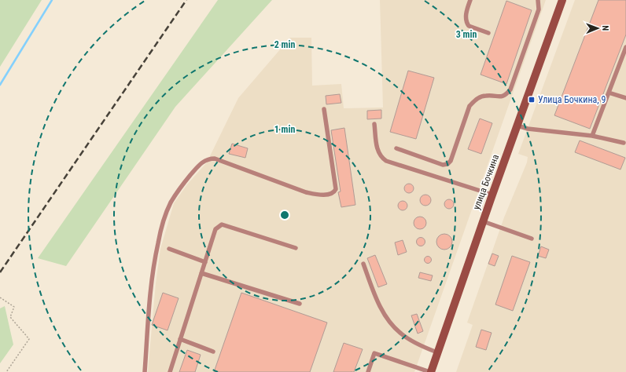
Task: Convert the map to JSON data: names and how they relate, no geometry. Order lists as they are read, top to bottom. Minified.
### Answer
{"streets":{"street":["улица Бочкина"]},"places":{"transit":["Улица Бочкина, 9"]},"north":"right","rings":["3 min","2 min","1 min"]}
